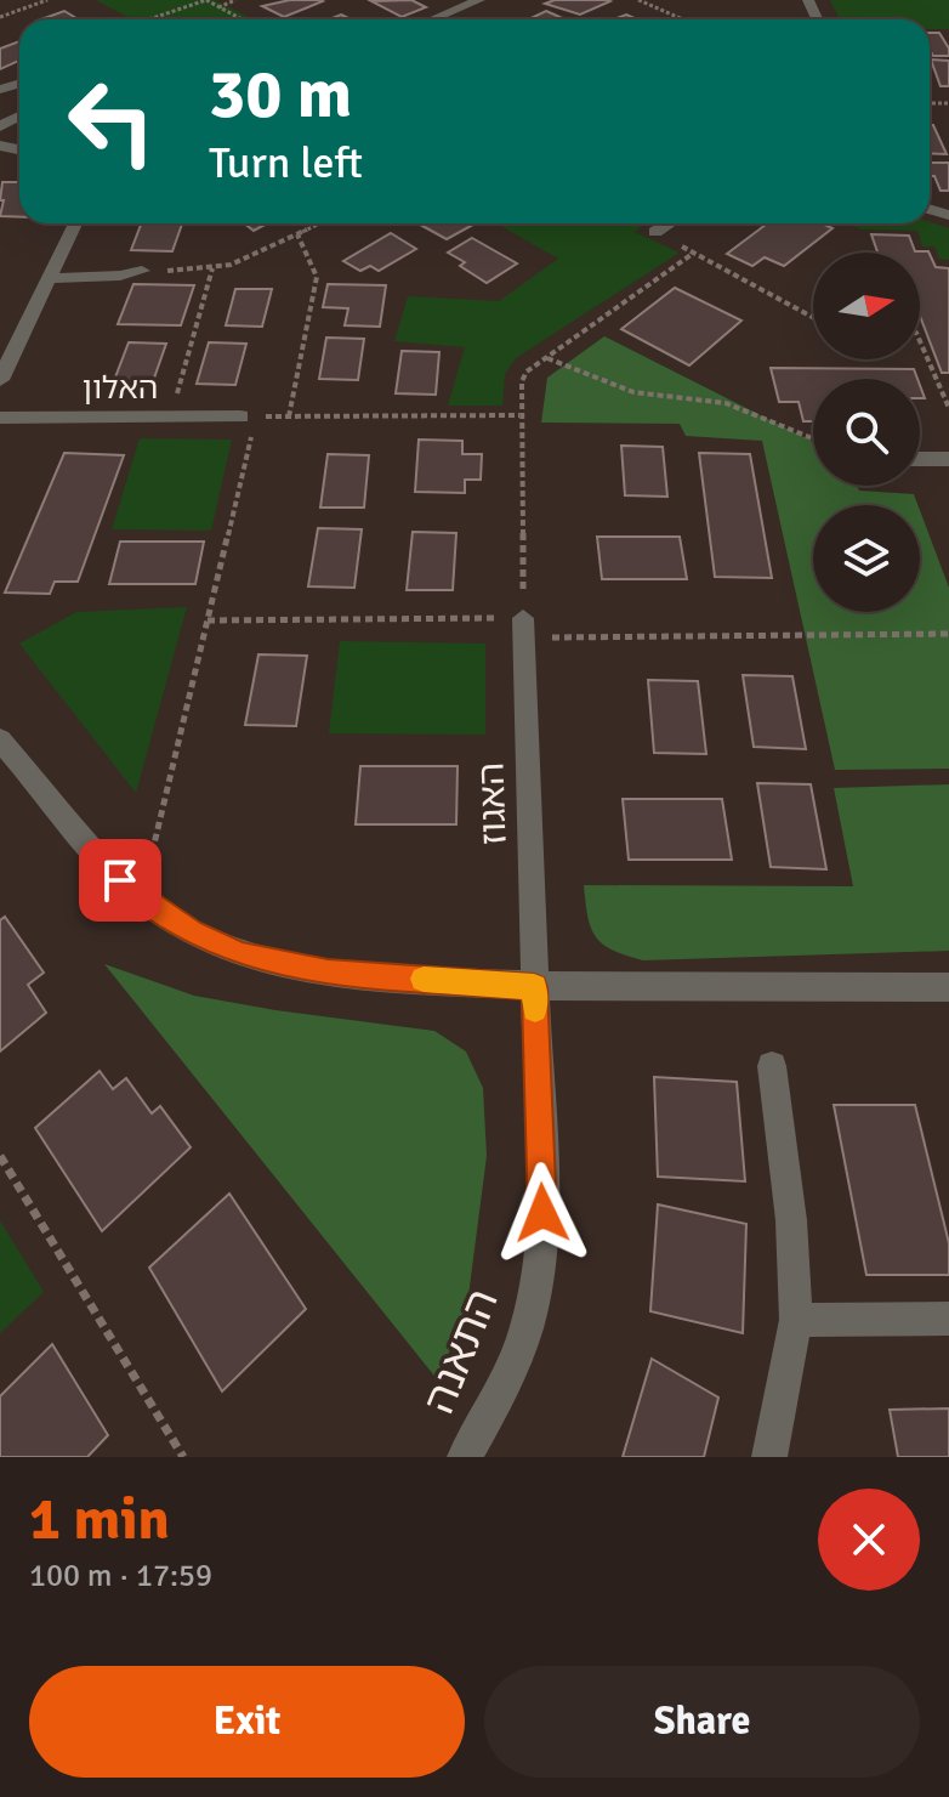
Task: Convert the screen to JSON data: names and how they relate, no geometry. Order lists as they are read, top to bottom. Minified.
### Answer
{"streets":{"street":["האלון","האגוז","התאנה"]},"crossings":[["האגוז","התאנה"]],"north":"right","page":{"turn":["30 m","Turn left"],"heading":["1 min","100 m · 17:59"],"buttons":["Exit","Share"]}}
